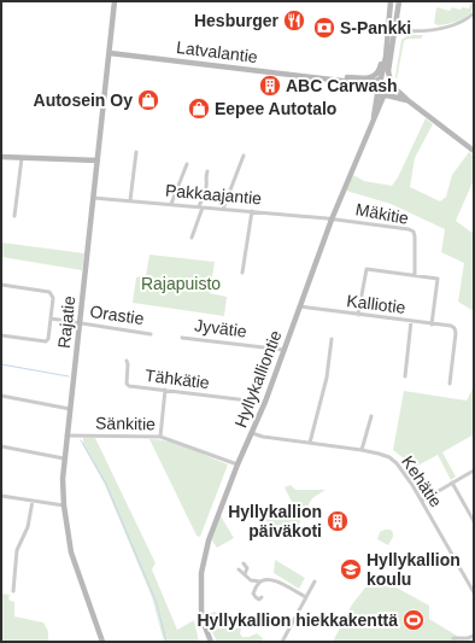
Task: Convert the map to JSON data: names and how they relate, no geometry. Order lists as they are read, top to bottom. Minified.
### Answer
{"streets":{"street":["Latvalantie","Pakkaajantie","Mäkitie","Kalliotie","Orastie","Rajatie","Jyvätie","Tähkätie","Hyllykalliontie","Sänkitie","Kehätie"]},"crossings":[["Latvalantie","Rajatie"],["Latvalantie","Hyllykalliontie"],["Pakkaajantie","Mäkitie"],["Pakkaajantie","Rajatie"],["Pakkaajantie","Hyllykalliontie"],["Mäkitie","Hyllykalliontie"],["Kalliotie","Hyllykalliontie"],["Orastie","Rajatie"],["Rajatie","Sänkitie"],["Jyvätie","Hyllykalliontie"],["Hyllykalliontie","Sänkitie"],["Hyllykalliontie","Kehätie"]],"parks":["Rajapuisto"],"places":{"restaurant":["Hesburger"],"bank":["S-Pankki"],"building":["ABC Carwash","Hyllykallion päiväkoti"],"shop":["Autosein Oy","Eepee Autotalo"],"school or university":["Hyllykallion koulu"],"sports":["Hyllykallion hiekkakenttä"]}}
